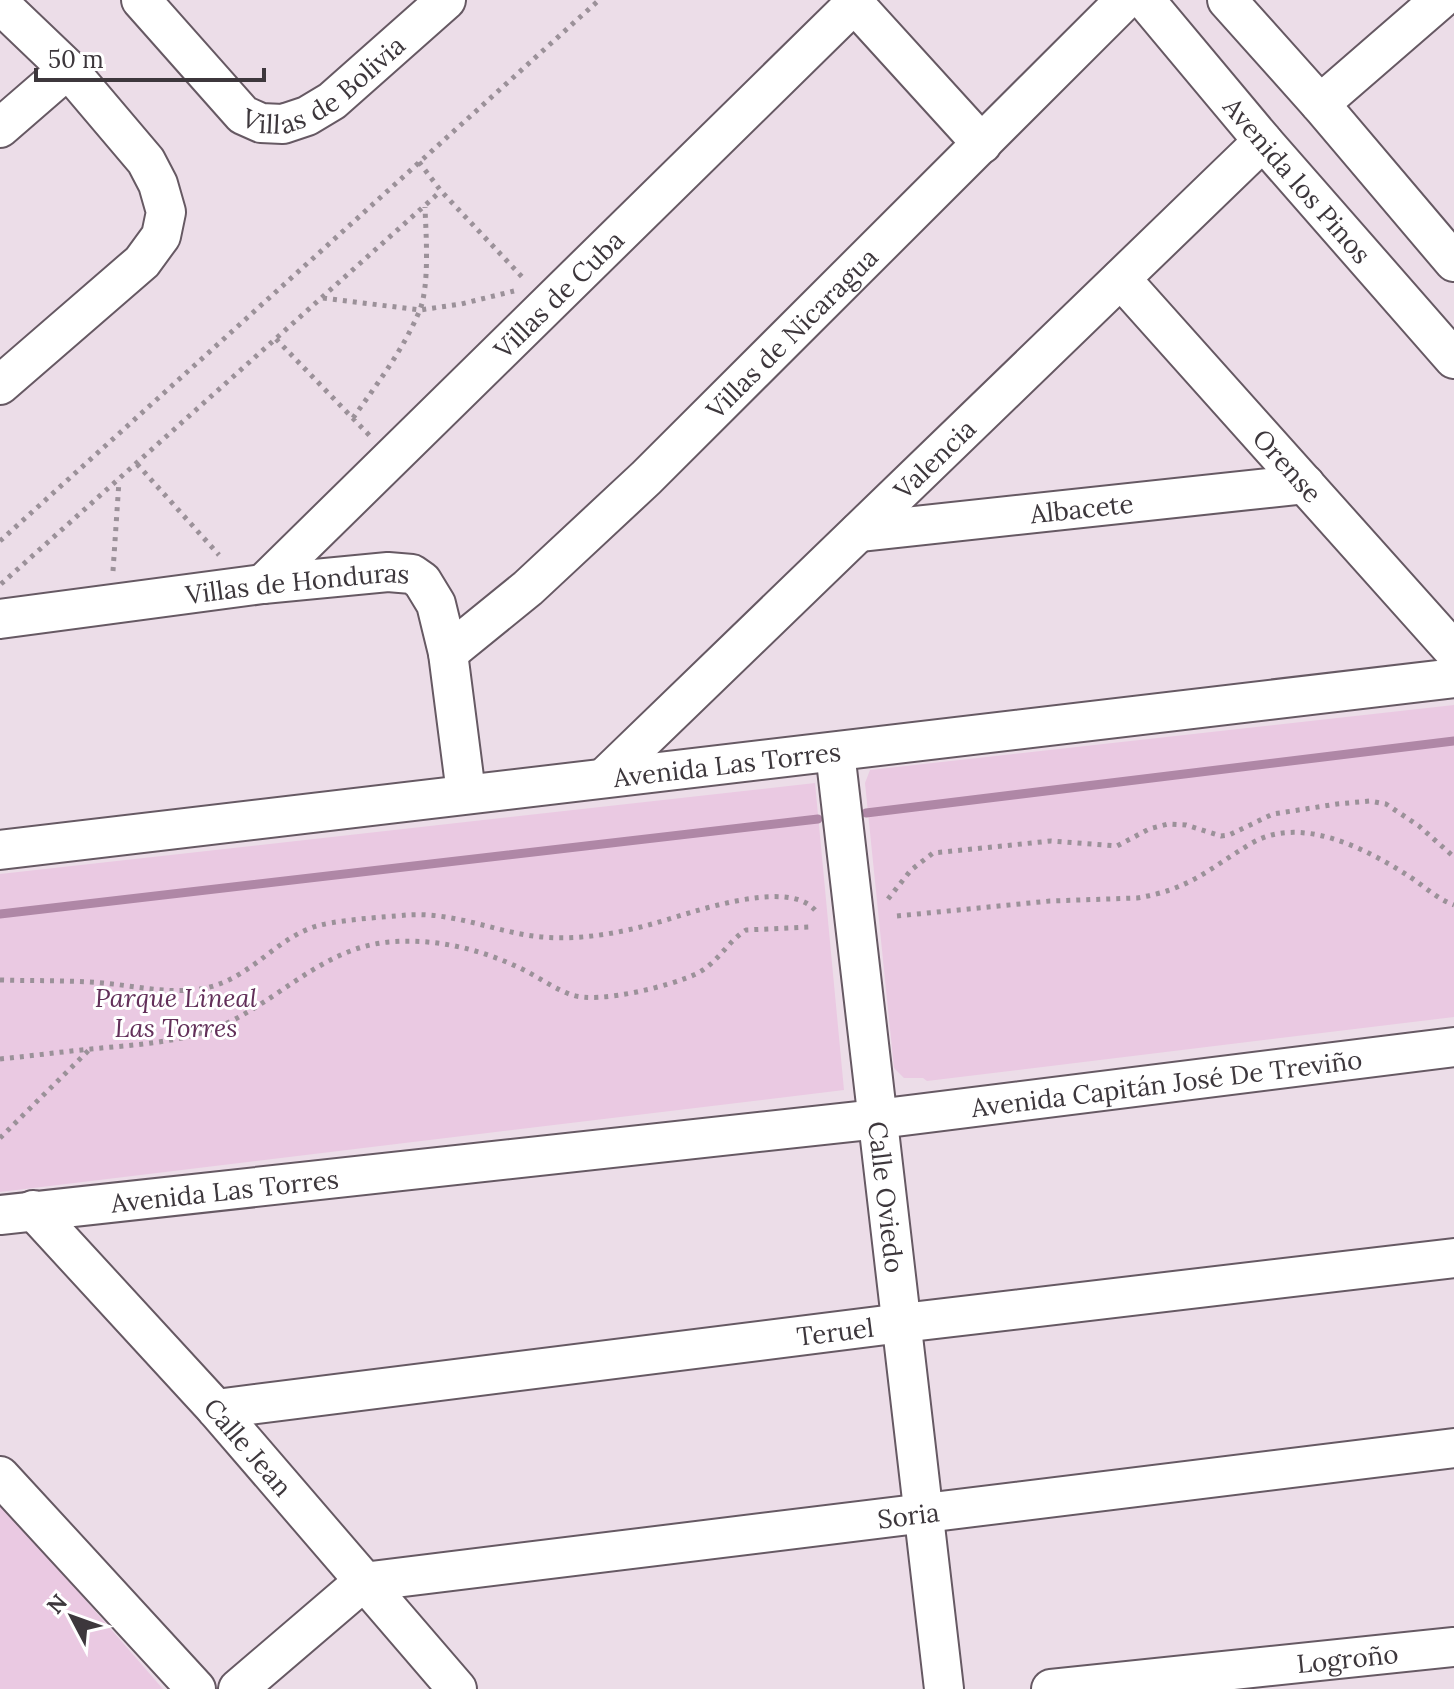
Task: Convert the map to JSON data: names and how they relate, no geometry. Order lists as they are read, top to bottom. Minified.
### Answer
{"streets":{"street":["Villas de Bolivia","Avenida los Pinos","Villas de Cuba","Villas de Nicaragua","Valencia","Orense","Albacete","Villas de Honduras","Avenida Las Torres","Avenida Capitán José De Treviño","Calle Oviedo","Teruel","Calle Jean","Soria","Logroño"]},"crossings":[["Avenida los Pinos","Valencia"],["Villas de Cuba","Villas de Honduras"],["Villas de Nicaragua","Villas de Honduras"],["Valencia","Orense"],["Valencia","Albacete"],["Valencia","Avenida Las Torres"],["Orense","Albacete"],["Villas de Honduras","Avenida Las Torres"],["Avenida Las Torres","Avenida Capitán José De Treviño"],["Avenida Las Torres","Calle Oviedo"],["Avenida Las Torres","Calle Jean"],["Avenida Capitán José De Treviño","Calle Oviedo"],["Calle Oviedo","Teruel"],["Calle Oviedo","Soria"],["Teruel","Calle Jean"],["Calle Jean","Soria"]],"parks":["Parque Lineal Las Torres"],"scale_bar":"50 m","north":"top left"}
